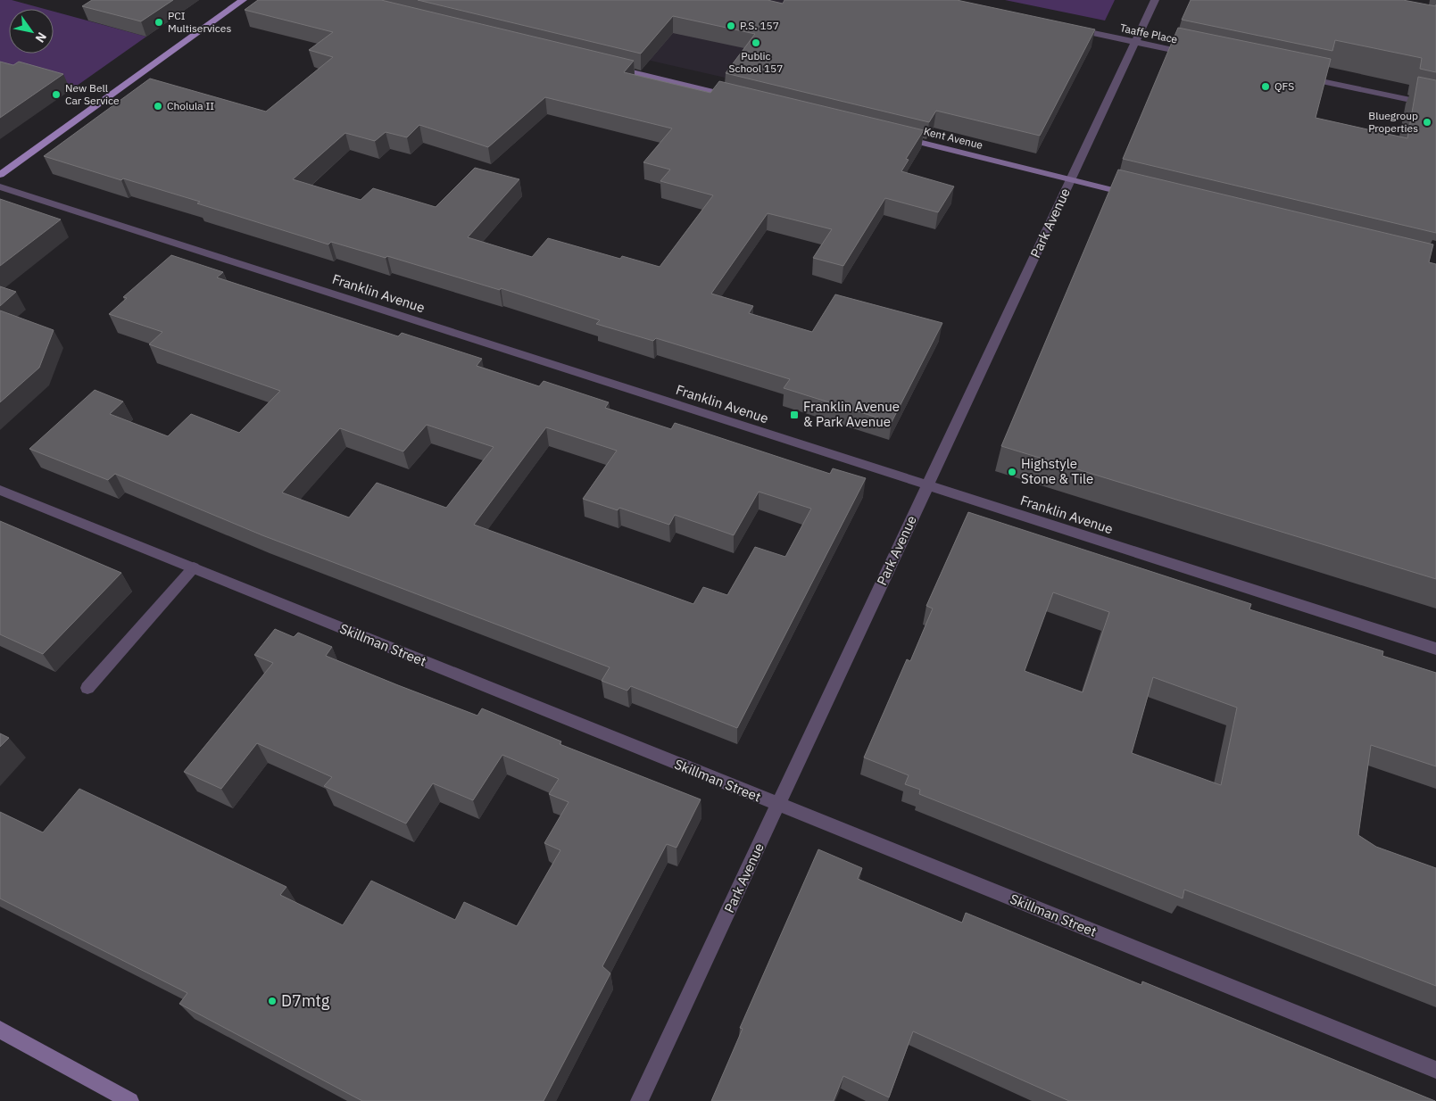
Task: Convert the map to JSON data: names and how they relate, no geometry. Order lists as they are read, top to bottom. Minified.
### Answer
{"streets":{"main road":["Kent Avenue"],"street":["Taaffe Place","Park Avenue","Franklin Avenue","Skillman Street"]},"crossings":[["Taaffe Place","Park Avenue"],["Kent Avenue","Park Avenue"],["Park Avenue","Franklin Avenue"],["Park Avenue","Skillman Street"]],"places":{"other":["PCI Multiservices","P.S. 157","Public School 157","QFS","New Bell Car Service","Cholula II","Bluegroup Properties","Highstyle Stone & Tile","D7mtg"],"transit":["Franklin Avenue & Park Avenue"]},"north":"bottom right"}
